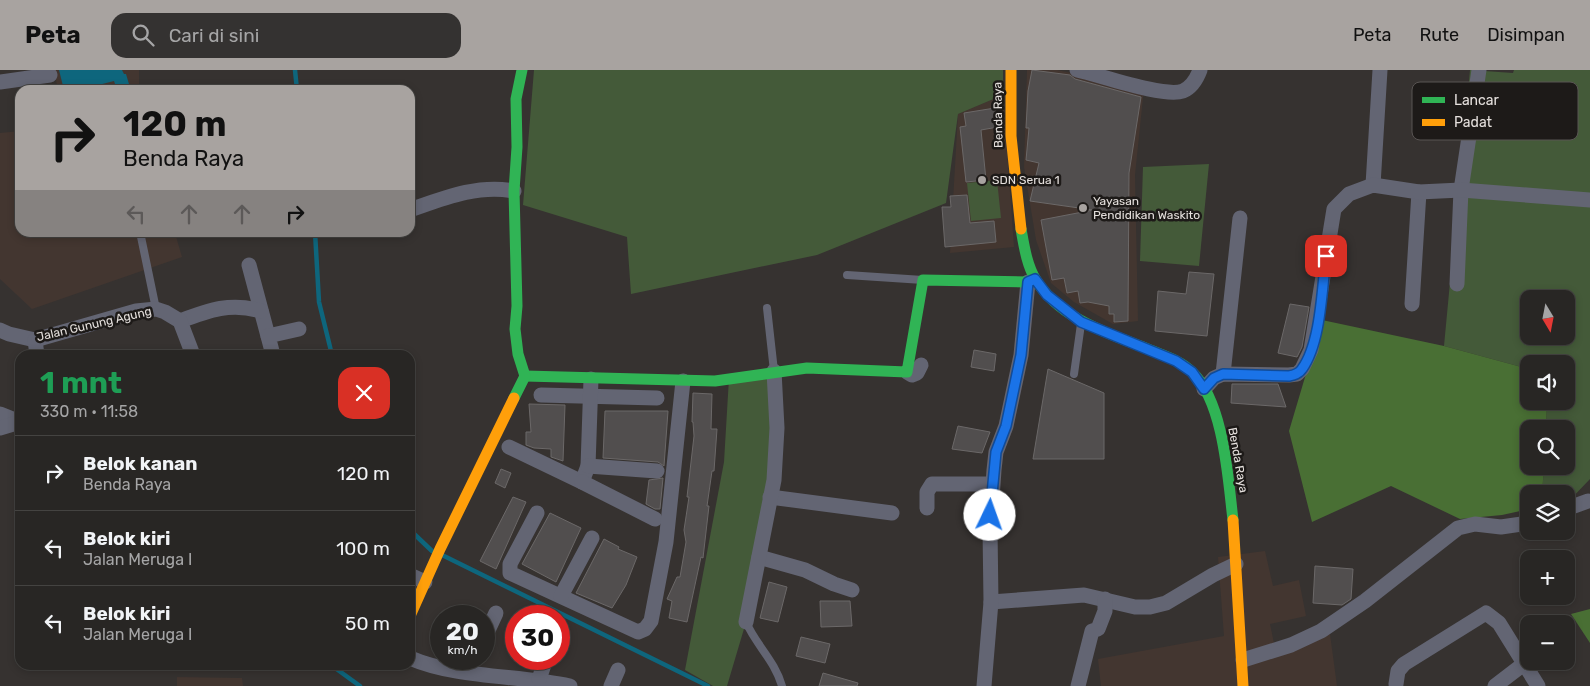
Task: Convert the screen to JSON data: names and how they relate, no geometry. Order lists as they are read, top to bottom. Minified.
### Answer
{"streets":{"street":["Benda Raya","Jalan Gunung Agung"]},"places":["SDN Serua 1","Yayasan Pendidikan Waskito"],"legend":["Lancar","Padat"],"north":"bottom","page":{"header":"Peta","search":"Cari di sini","nav":["Peta","Rute","Disimpan"],"turn":["120 m","Benda Raya"],"map_buttons":["+","−"],"heading":["1 mnt","330 m · 11:58"],"list":[{"name":"Belok kanan","note":"Benda Raya","value":"120 m"},{"name":"Belok kiri","note":"Jalan Meruga I","value":"100 m"},{"name":"Belok kiri","note":"Jalan Meruga I","value":"50 m"}],"speed":"20 km/h","limit":"30"}}
